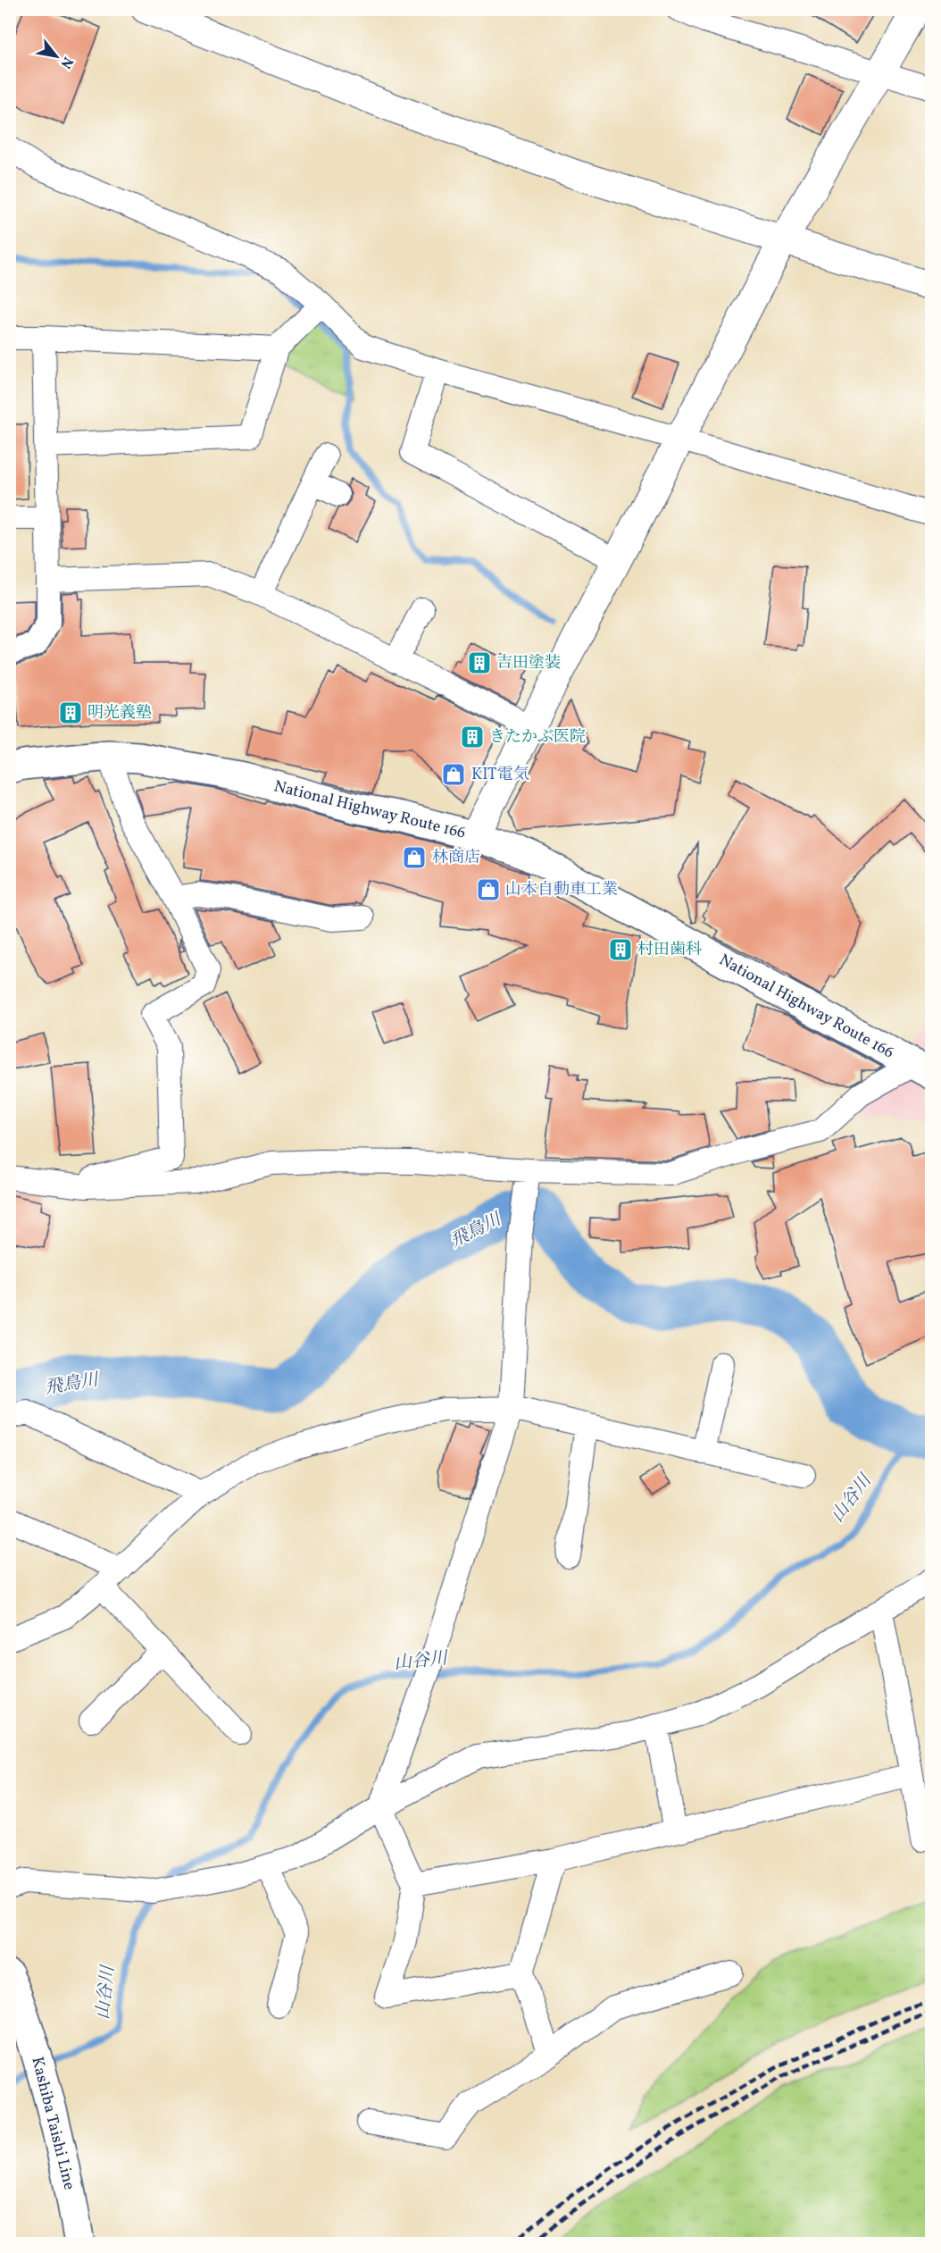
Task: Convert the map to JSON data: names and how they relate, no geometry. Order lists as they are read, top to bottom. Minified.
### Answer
{"streets":{"main road":["National Highway Route 166","Kashiba Taishi Line"]},"water":["飛鳥川","山谷川"],"places":{"building":["吉田塗装","明光義塾","きたかぶ医院","村田歯科"],"shop":["KIT電気","林商店","山本自動車工業"]},"north":"bottom right"}
